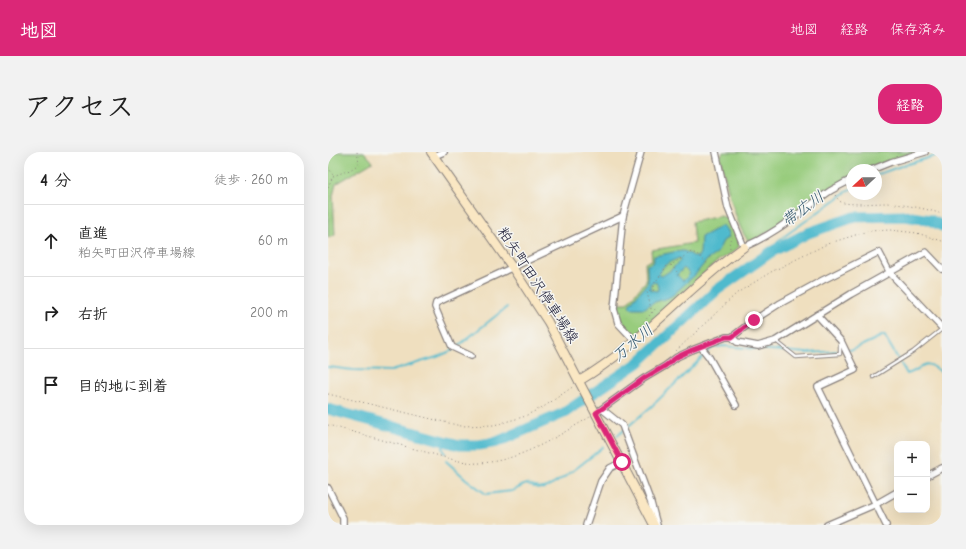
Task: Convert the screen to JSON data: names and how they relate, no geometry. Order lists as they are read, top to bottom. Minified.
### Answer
{"streets":{"main road":["粕矢町田沢停車場線"]},"water":["帯広川","万水川"],"north":"left","page":{"header":"地図","nav":["地図","経路","保存済み"],"title":"アクセス","buttons":"経路","heading":["4 分","徒歩 · 260 m"],"list":[["直進","粕矢町田沢停車場線","60 m"],["右折","200 m"],"目的地に到着"],"map_buttons":["+","−"]}}
